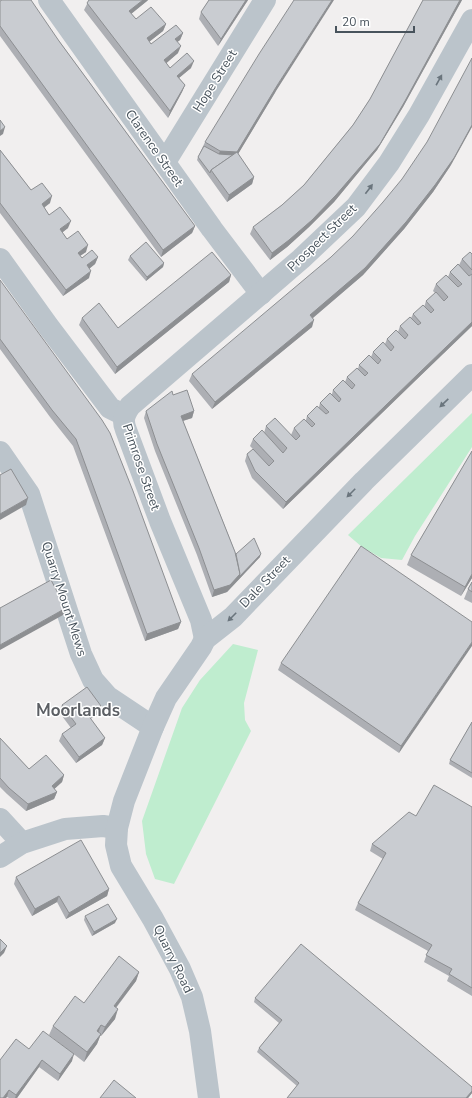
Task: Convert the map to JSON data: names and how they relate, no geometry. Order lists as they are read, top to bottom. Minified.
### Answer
{"streets":{"street":["Hope Street","Clarence Street","Prospect Street","Primrose Street","Dale Street","Quarry Mount Mews","Quarry Road"]},"crossings":[["Hope Street","Clarence Street"],["Clarence Street","Prospect Street"],["Prospect Street","Primrose Street"],["Primrose Street","Dale Street"],["Dale Street","Quarry Mount Mews"],["Dale Street","Quarry Road"]],"one_way":["Prospect Street","Dale Street"],"districts":["Moorlands"],"scale_bar":"20 m"}
